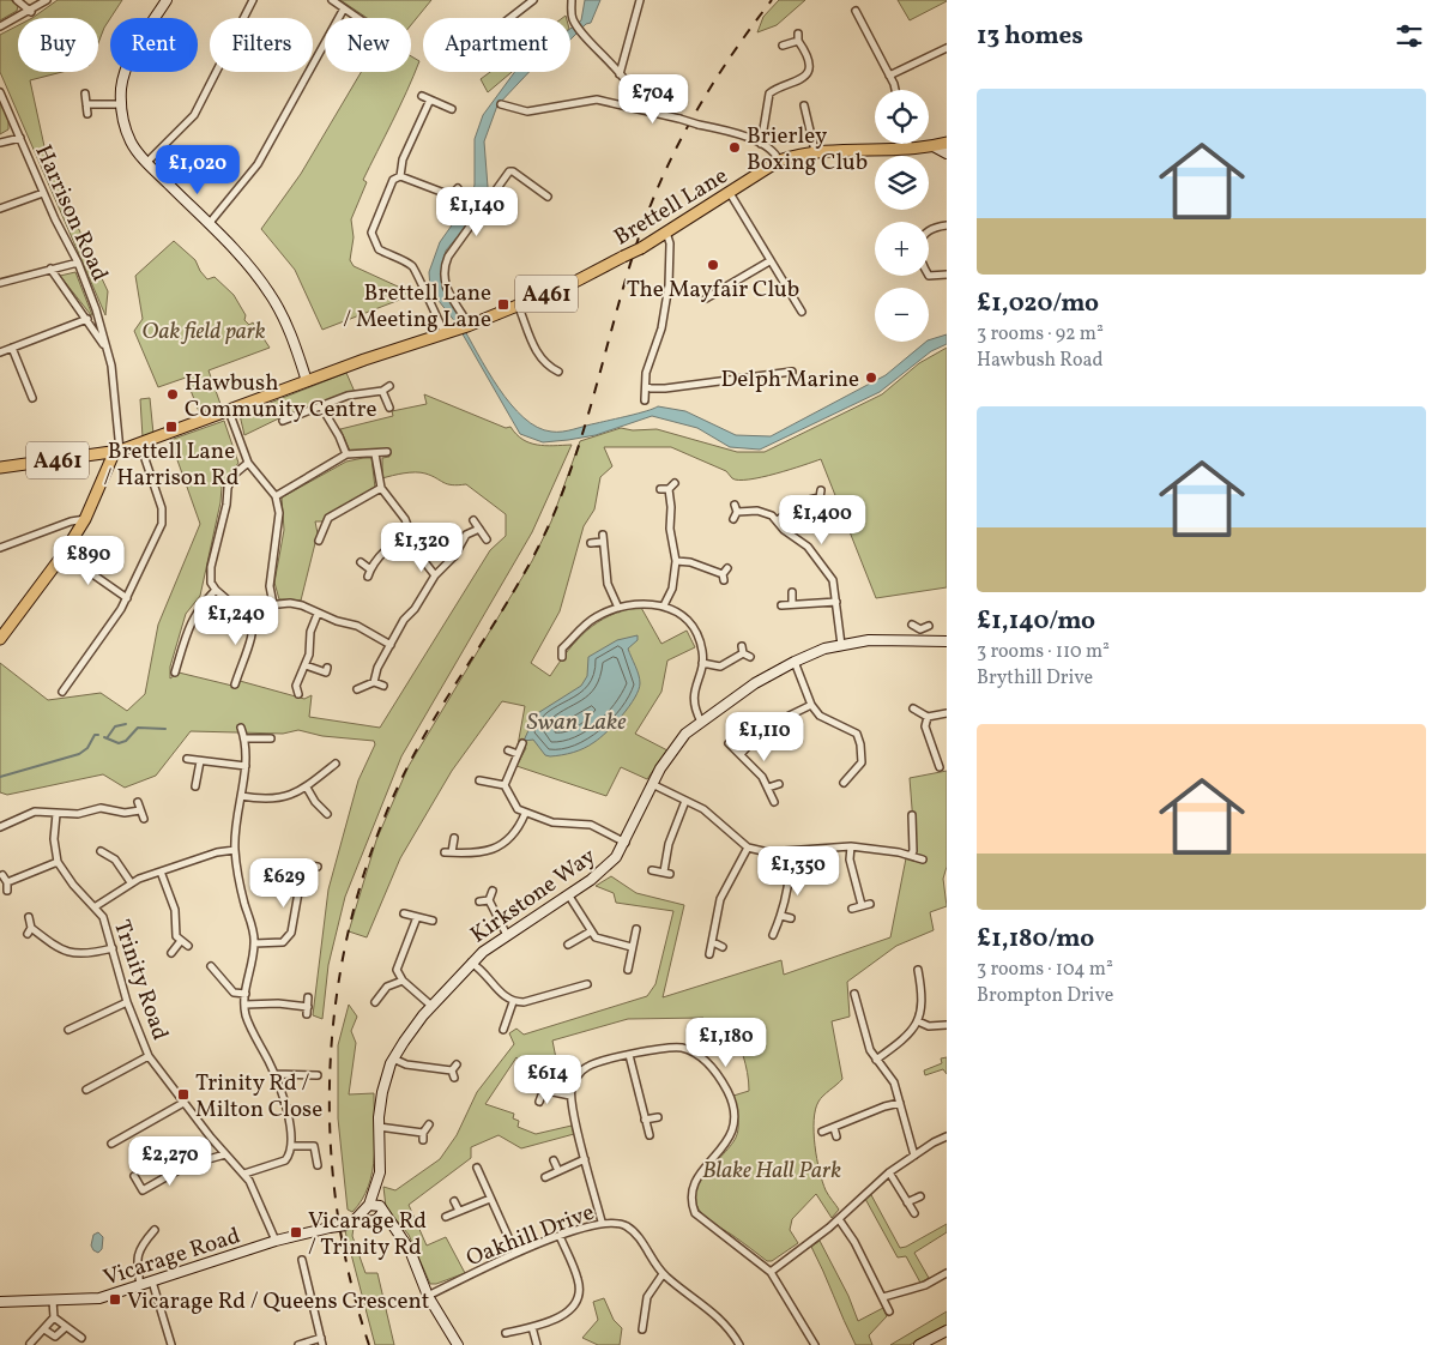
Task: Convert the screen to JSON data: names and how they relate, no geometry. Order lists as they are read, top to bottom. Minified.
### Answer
{"streets":{"main road":["Brettell Lane","A461"],"street":["Harrison Road","Kirkstone Way","Trinity Road","Oakhill Drive","Vicarage Road"]},"crossings":[["Brettell Lane","A461"],["Harrison Road","A461"],["Kirkstone Way","Vicarage Road"],["Trinity Road","Vicarage Road"]],"water":["Swan Lake"],"parks":["Oak field park","Blake Hall Park"],"places":{"other":["Brierley Boxing Club","The Mayfair Club","Delph Marine","Hawbush Community Centre"],"transit":["Brettell Lane / Meeting Lane","Brettell Lane / Harrison Rd","Trinity Rd / Milton Close","Vicarage Rd / Trinity Rd","Vicarage Rd / Queens Crescent"]},"page":{"heading":"13 homes","chip":["Buy","Rent","Filters","New","Apartment"],"list":[{"name":"£1,020/mo","note":"3 rooms · 92 m² · Hawbush Road"},{"name":"£1,140/mo","note":"3 rooms · 110 m² · Brythill Drive"},{"name":"£1,180/mo","note":"3 rooms · 104 m² · Brompton Drive"}],"price":["£704","£1,020","£1,140","£1,400","£1,320","£890","£1,240","£1,110","£1,350","£629","£1,180","£614","£2,270"],"map_buttons":["+","−"]}}
